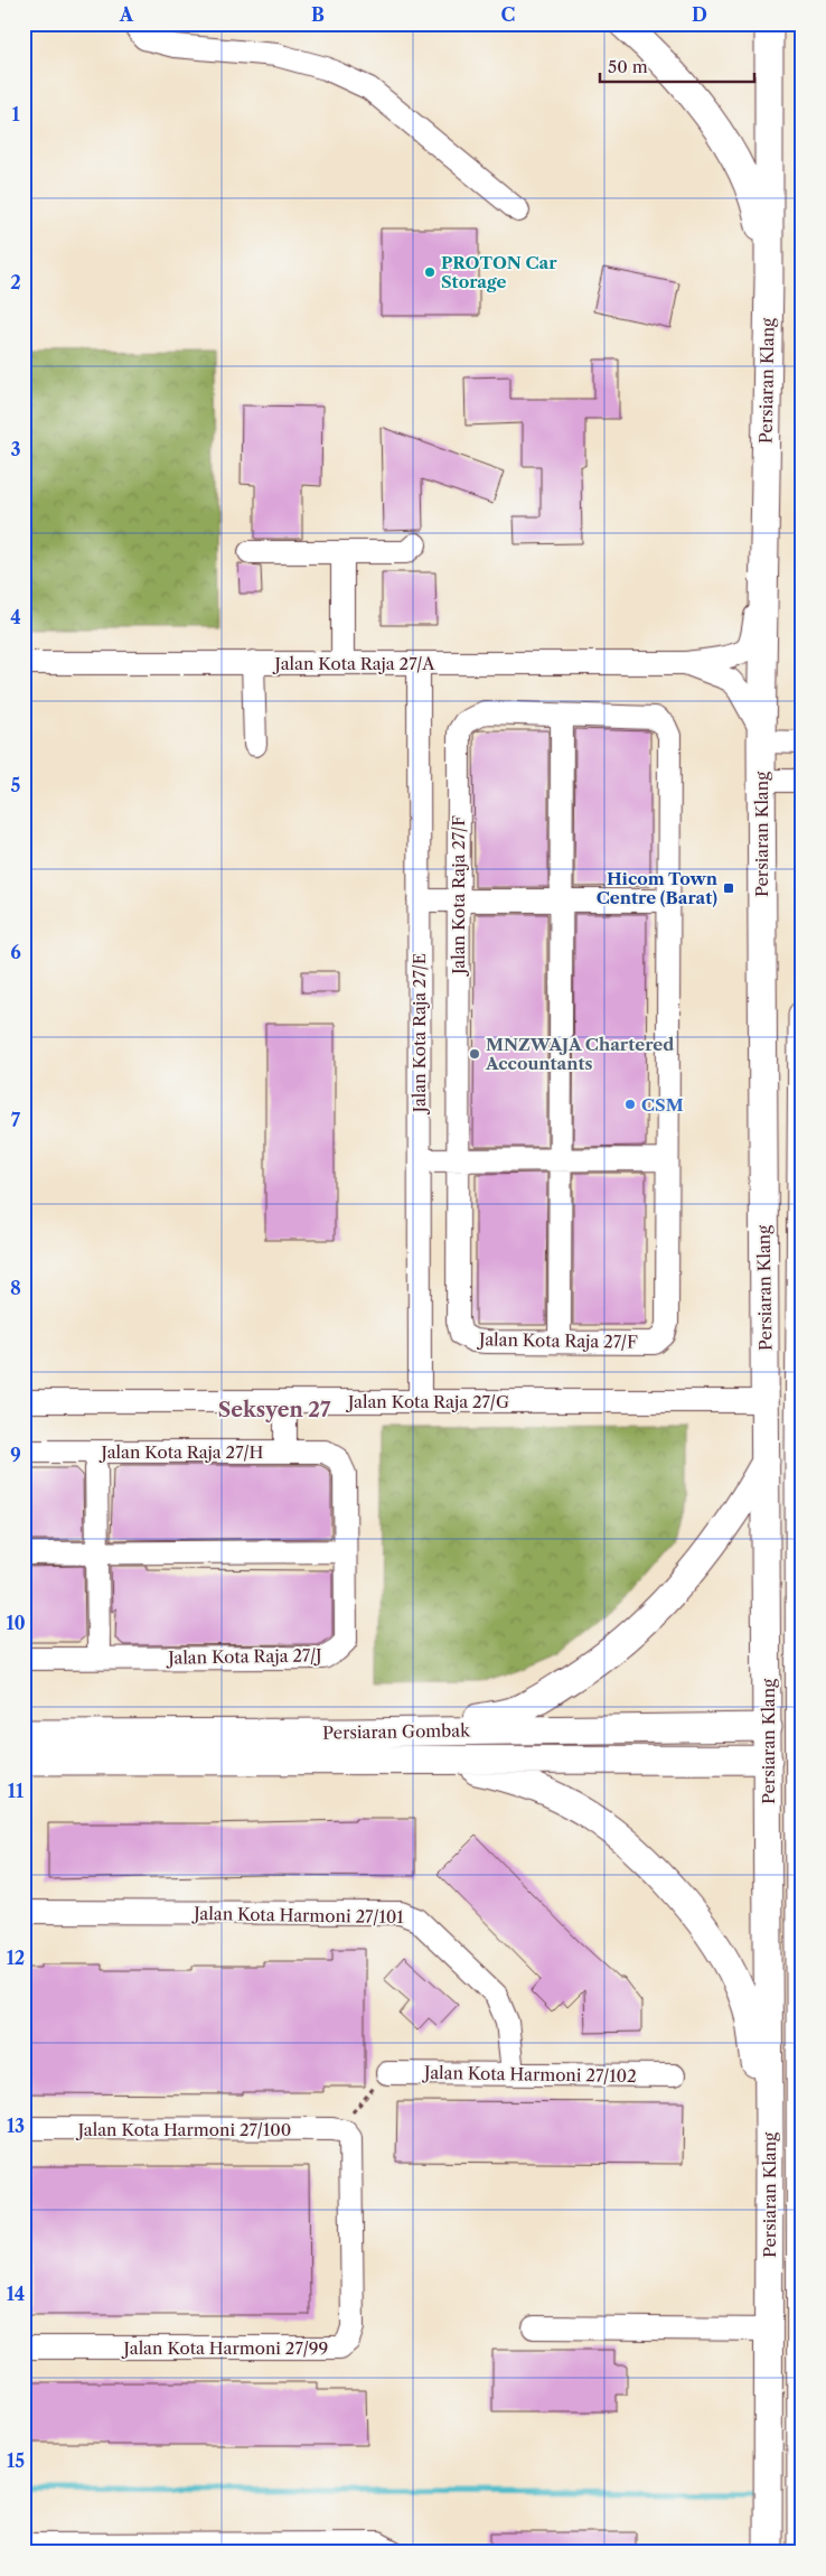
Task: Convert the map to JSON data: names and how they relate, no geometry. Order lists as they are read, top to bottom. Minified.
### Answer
{"streets":{"main road":["Persiaran Klang","Persiaran Gombak"],"street":["Jalan Kota Raja 27/A","Jalan Kota Raja 27/F","Jalan Kota Raja 27/E","Jalan Kota Raja 27/G","Jalan Kota Raja 27/H","Jalan Kota Raja 27/J","Jalan Kota Harmoni 27/101","Jalan Kota Harmoni 27/102","Jalan Kota Harmoni 27/100","Jalan Kota Harmoni 27/99"]},"crossings":[["Persiaran Klang","Jalan Kota Raja 27/A"],["Persiaran Klang","Jalan Kota Raja 27/G"],["Persiaran Klang","Persiaran Gombak"],["Jalan Kota Raja 27/A","Jalan Kota Raja 27/E"],["Jalan Kota Raja 27/E","Jalan Kota Raja 27/G"],["Jalan Kota Raja 27/H","Jalan Kota Raja 27/J"],["Jalan Kota Harmoni 27/101","Jalan Kota Harmoni 27/102"],["Jalan Kota Harmoni 27/100","Jalan Kota Harmoni 27/99"]],"districts":["Seksyen 27"],"places":{"other":["PROTON Car Storage","MNZWAJA Chartered Accountants","CSM"],"transit":["Hicom Town Centre (Barat)"]},"scale_bar":"50 m","grid":{"columns":["A","B","C","D"],"rows":["1","2","3","4","5","6","7","8","9","10","11","12","13","14","15"]}}
